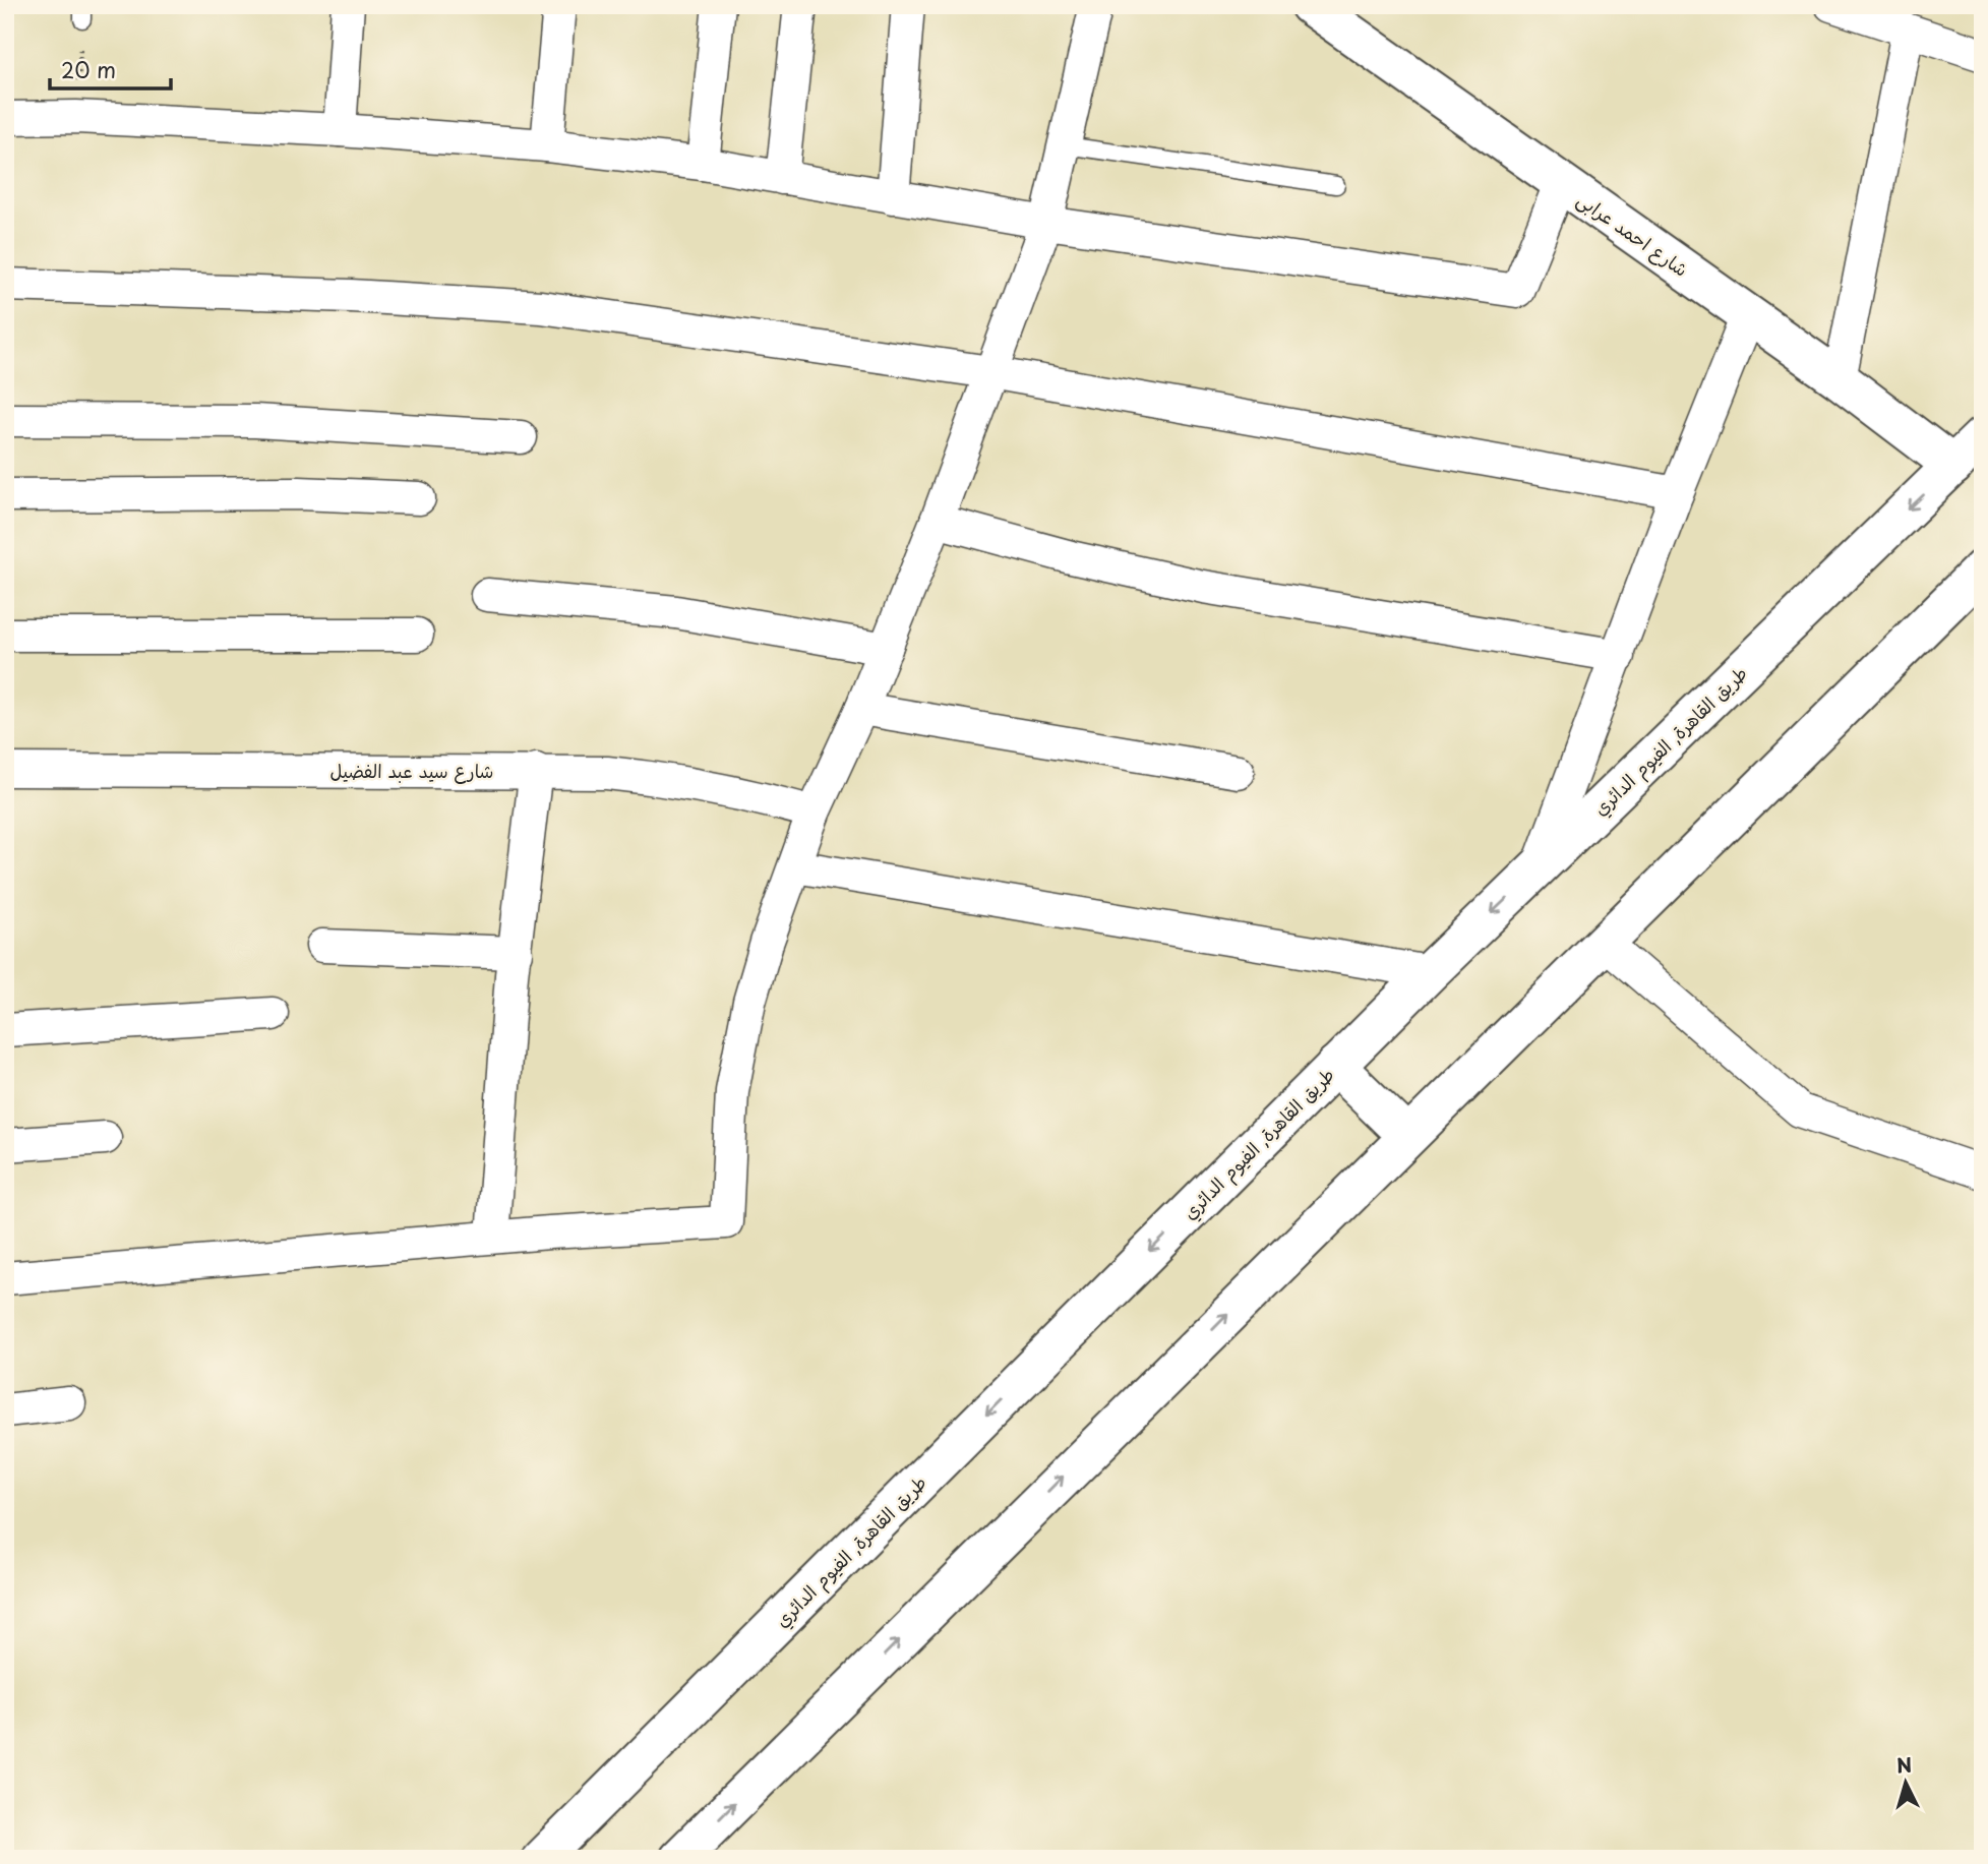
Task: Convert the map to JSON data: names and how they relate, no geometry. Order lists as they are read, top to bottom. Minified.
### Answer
{"streets":{"main road":["شارع احمد عرابى","طريق القاهرة, الفيوم الدائري"],"street":["شارع سيد عبد الفضيل"]},"crossings":[["شارع احمد عرابى","طريق القاهرة, الفيوم الدائري"]],"scale_bar":"20 m","north":"top"}
